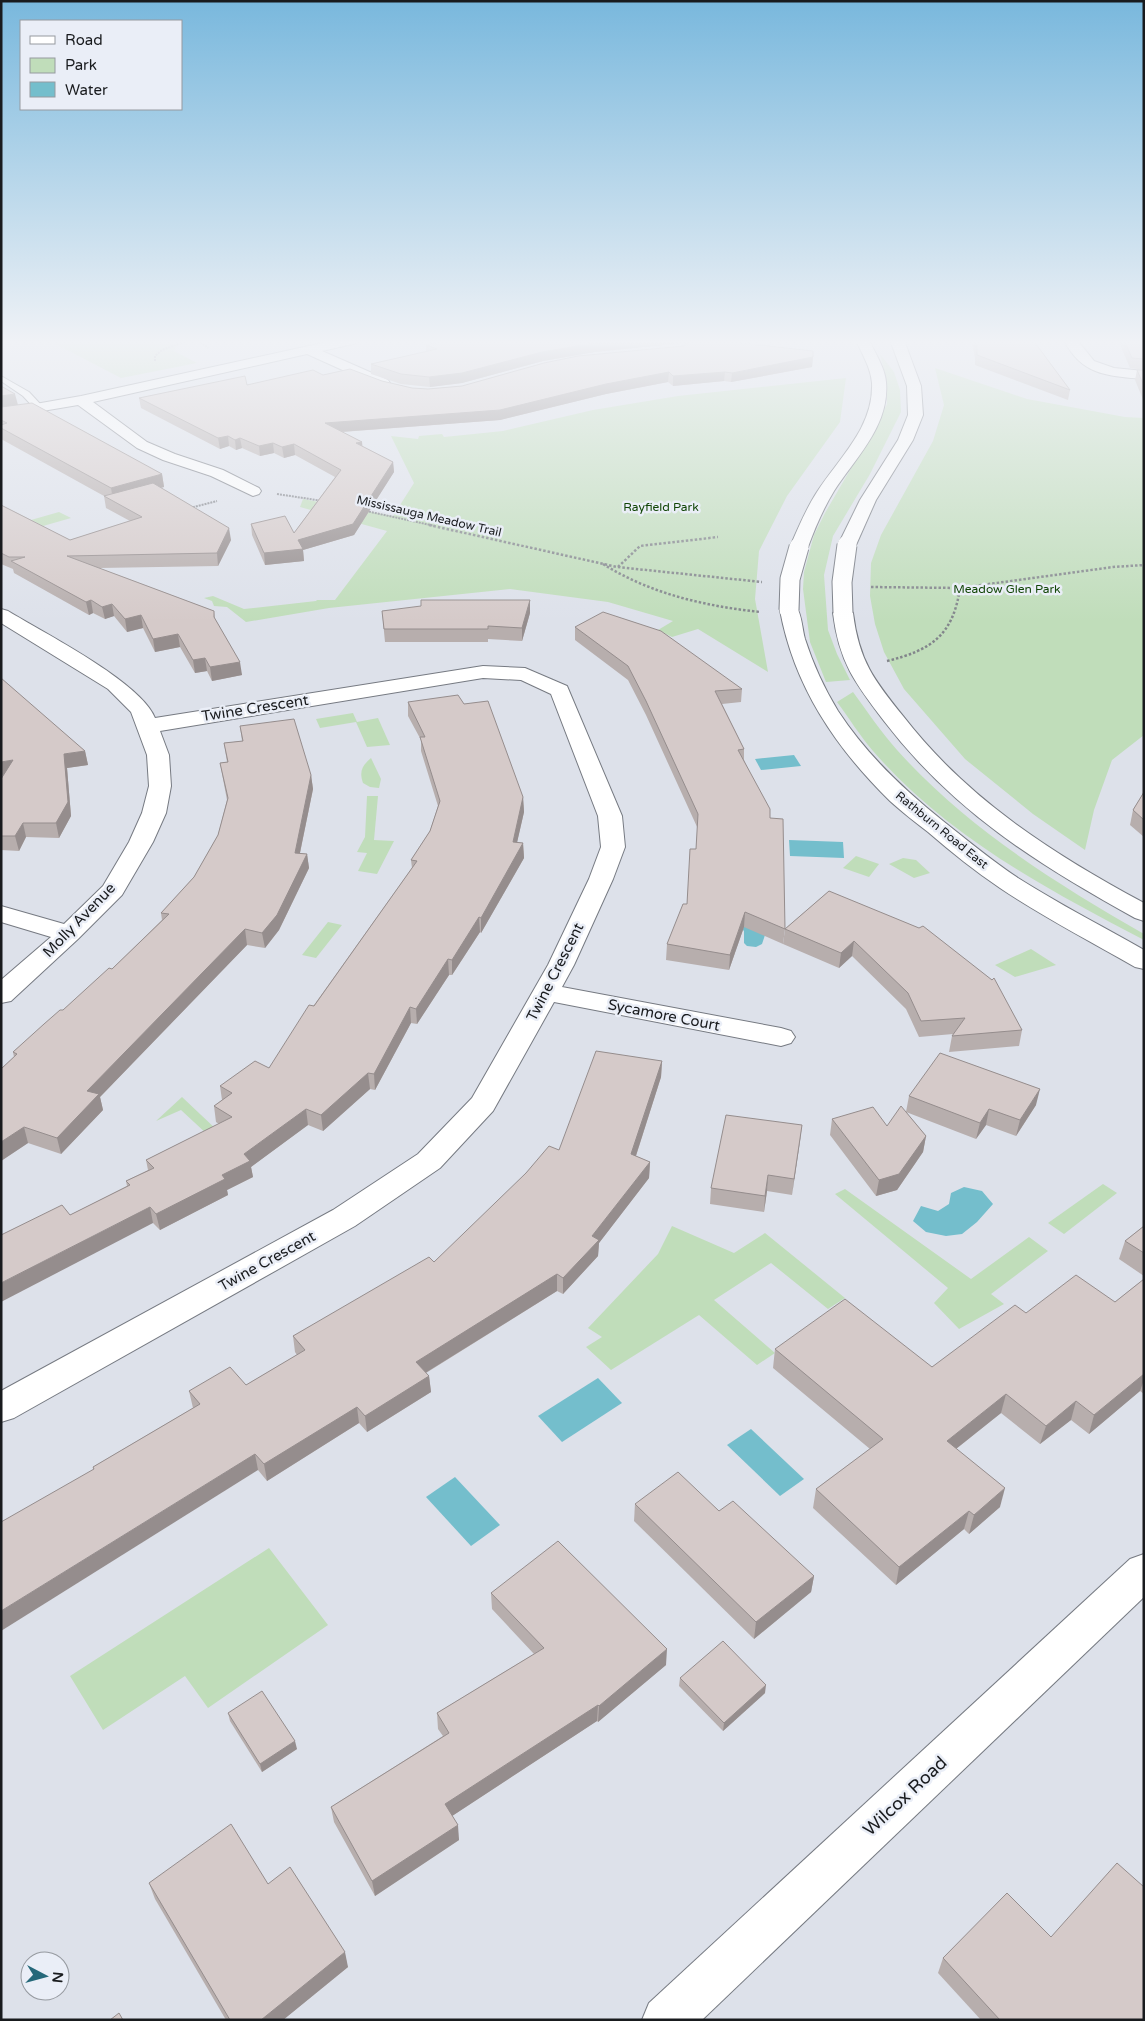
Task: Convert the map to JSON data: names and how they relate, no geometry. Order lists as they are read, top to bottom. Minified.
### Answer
{"streets":{"street":["Twine Crescent","Rathburn Road East","Molly Avenue","Sycamore Court","Wilcox Road"],"path":["Mississauga Meadow Trail"]},"crossings":[["Twine Crescent","Molly Avenue"],["Twine Crescent","Sycamore Court"]],"parks":["Rayfield Park","Meadow Glen Park"],"legend":["Road","Park","Water"],"north":"right"}
